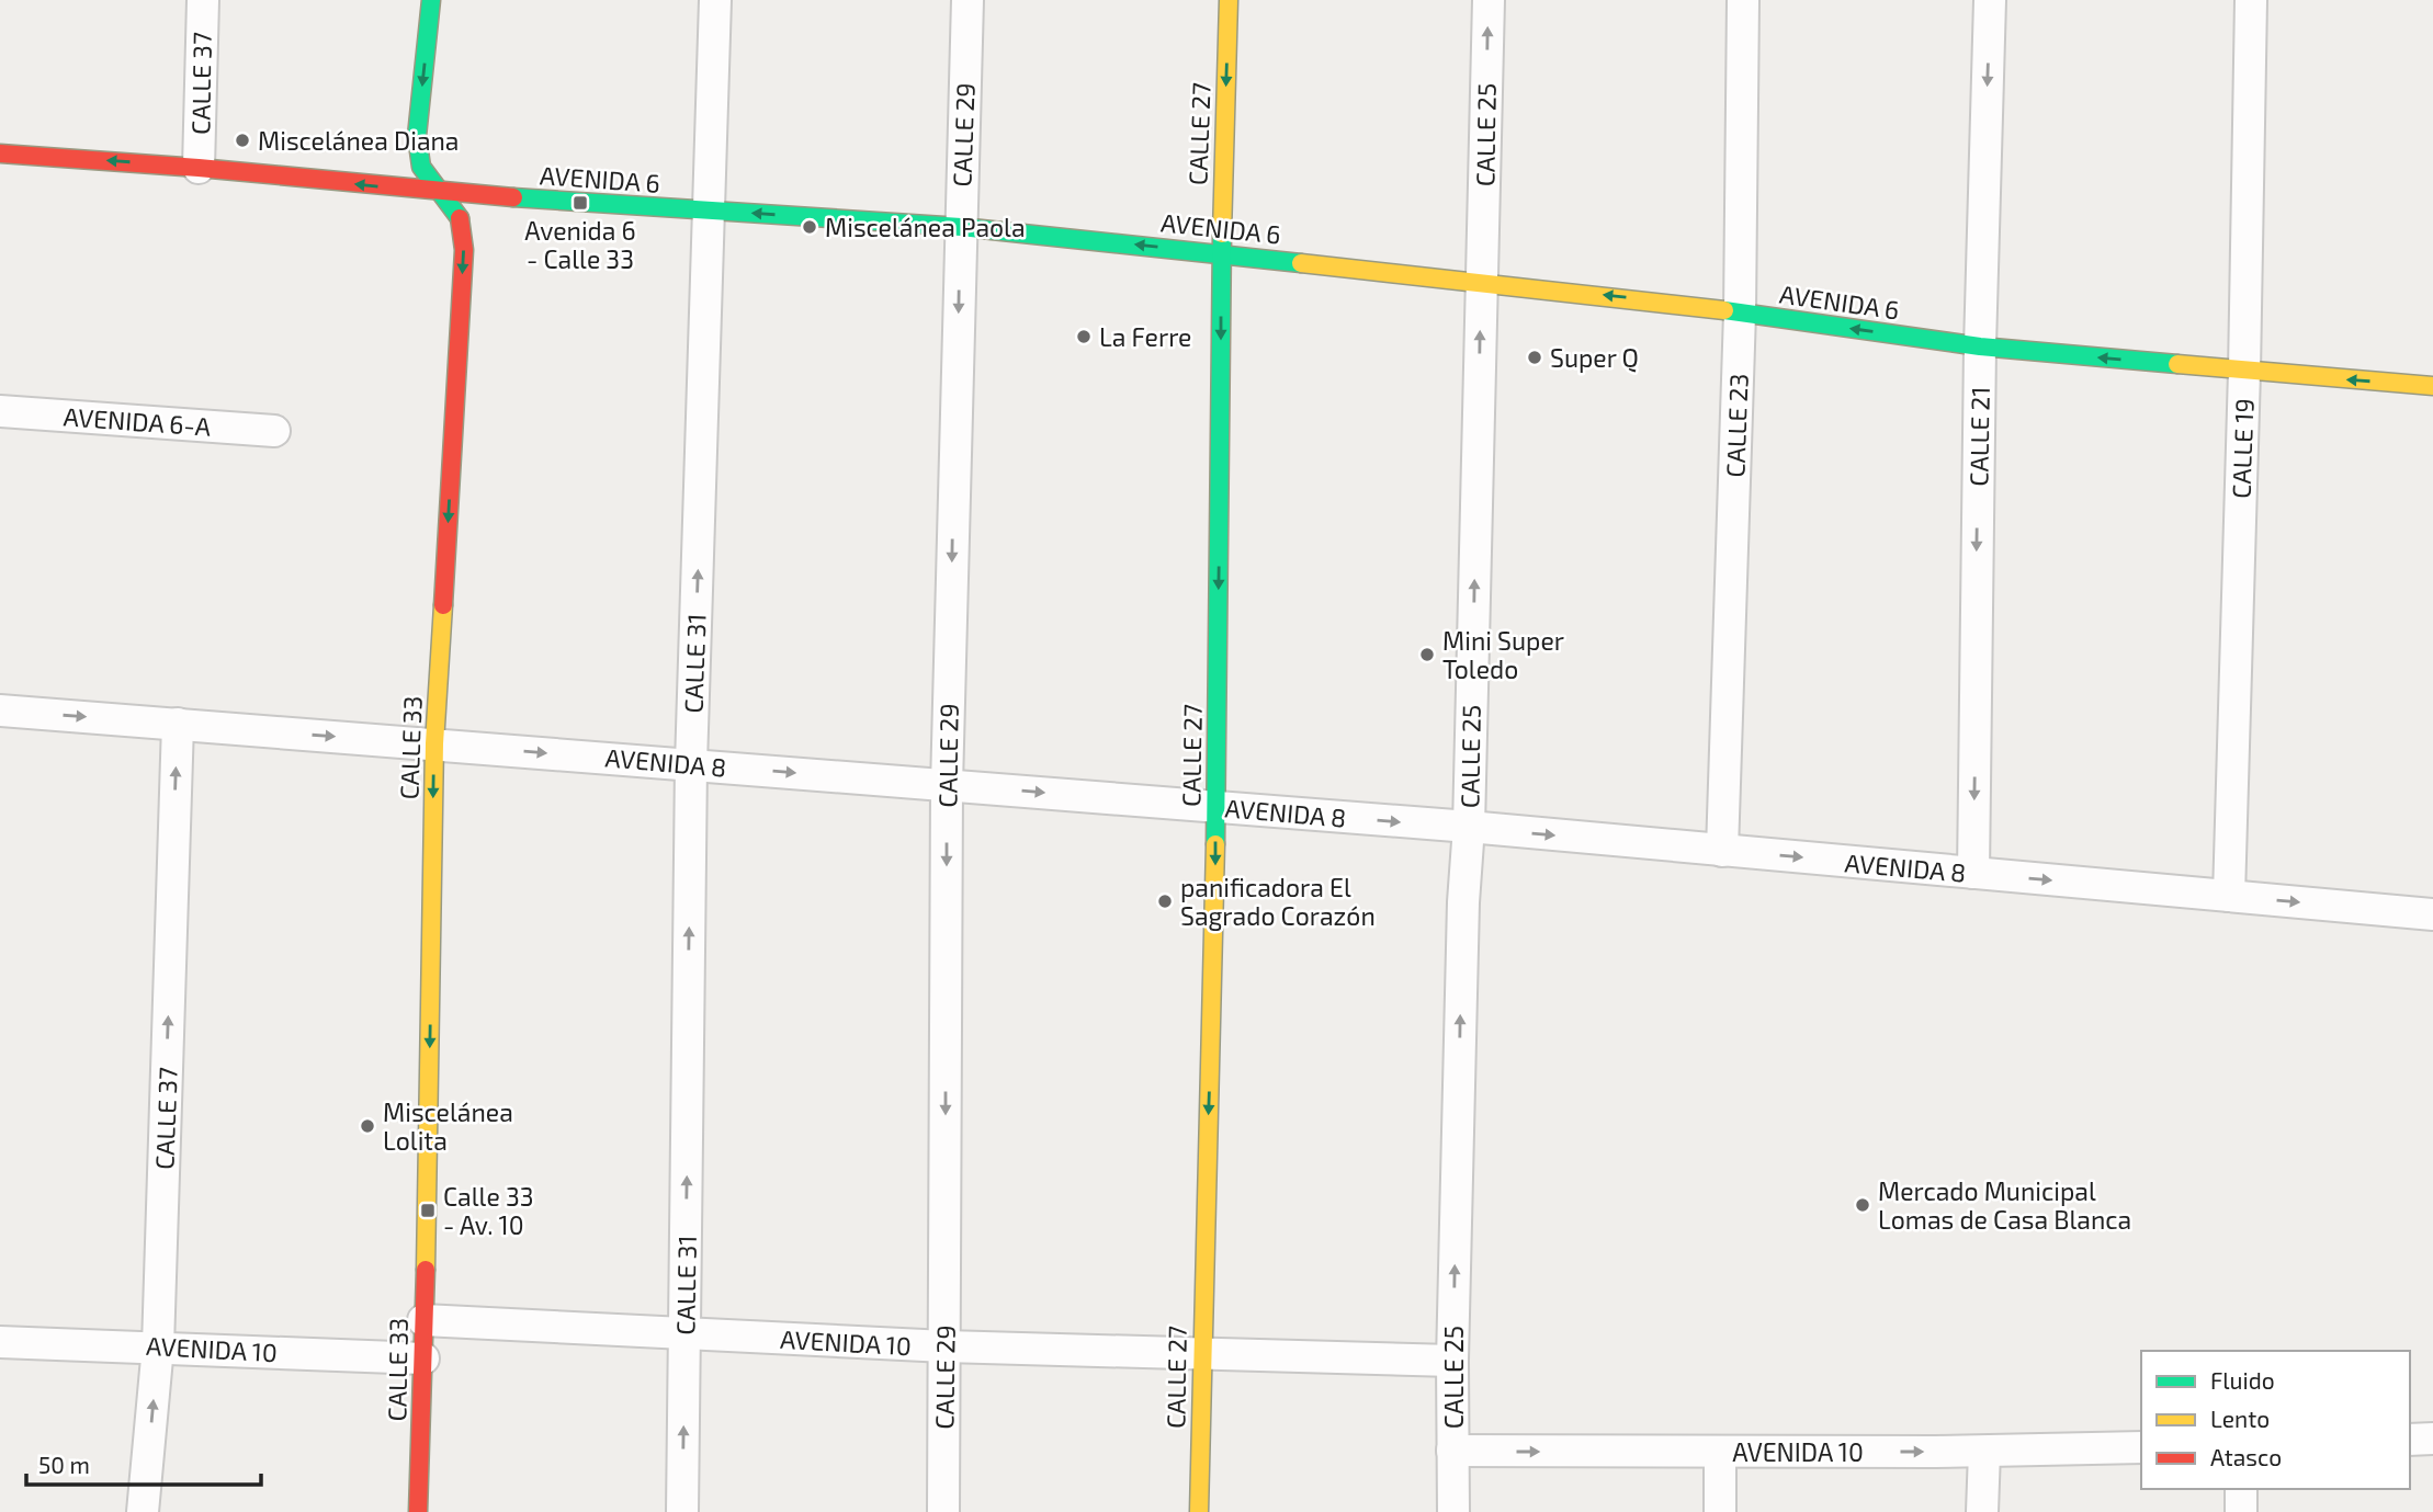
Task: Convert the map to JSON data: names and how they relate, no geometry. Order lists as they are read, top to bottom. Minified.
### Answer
{"streets":{"street":["CALLE 37","CALLE 27","CALLE 29","CALLE 25","AVENIDA 6","AVENIDA 6-A","CALLE 23","CALLE 21","CALLE 19","CALLE 31","CALLE 33","AVENIDA 8","AVENIDA 10"]},"crossings":[["CALLE 37","AVENIDA 6"],["CALLE 37","AVENIDA 8"],["CALLE 37","AVENIDA 10"],["CALLE 27","AVENIDA 6"],["CALLE 27","AVENIDA 8"],["CALLE 27","AVENIDA 10"],["CALLE 29","AVENIDA 6"],["CALLE 29","AVENIDA 8"],["CALLE 29","AVENIDA 10"],["CALLE 25","AVENIDA 6"],["CALLE 25","AVENIDA 8"],["CALLE 25","AVENIDA 10"],["AVENIDA 6","CALLE 23"],["AVENIDA 6","CALLE 21"],["AVENIDA 6","CALLE 19"],["AVENIDA 6","CALLE 31"],["AVENIDA 6","CALLE 33"],["CALLE 23","AVENIDA 8"],["CALLE 21","AVENIDA 8"],["CALLE 19","AVENIDA 8"],["CALLE 31","AVENIDA 8"],["CALLE 31","AVENIDA 10"],["CALLE 33","AVENIDA 8"],["CALLE 33","AVENIDA 10"]],"one_way":["CALLE 37","CALLE 27","CALLE 29","CALLE 25","AVENIDA 6","CALLE 21","CALLE 31","CALLE 33","AVENIDA 8"],"places":{"other":["Miscelánea Diana","Miscelánea Paola","La Ferre","Super Q","Mini Super Toledo","panificadora El Sagrado Corazón","Miscelánea Lolita","Mercado Municipal Lomas de Casa Blanca"],"transit":["Avenida 6 - Calle 33","Calle 33 - Av. 10"]},"legend":["Fluido","Lento","Atasco"],"scale_bar":"50 m"}
